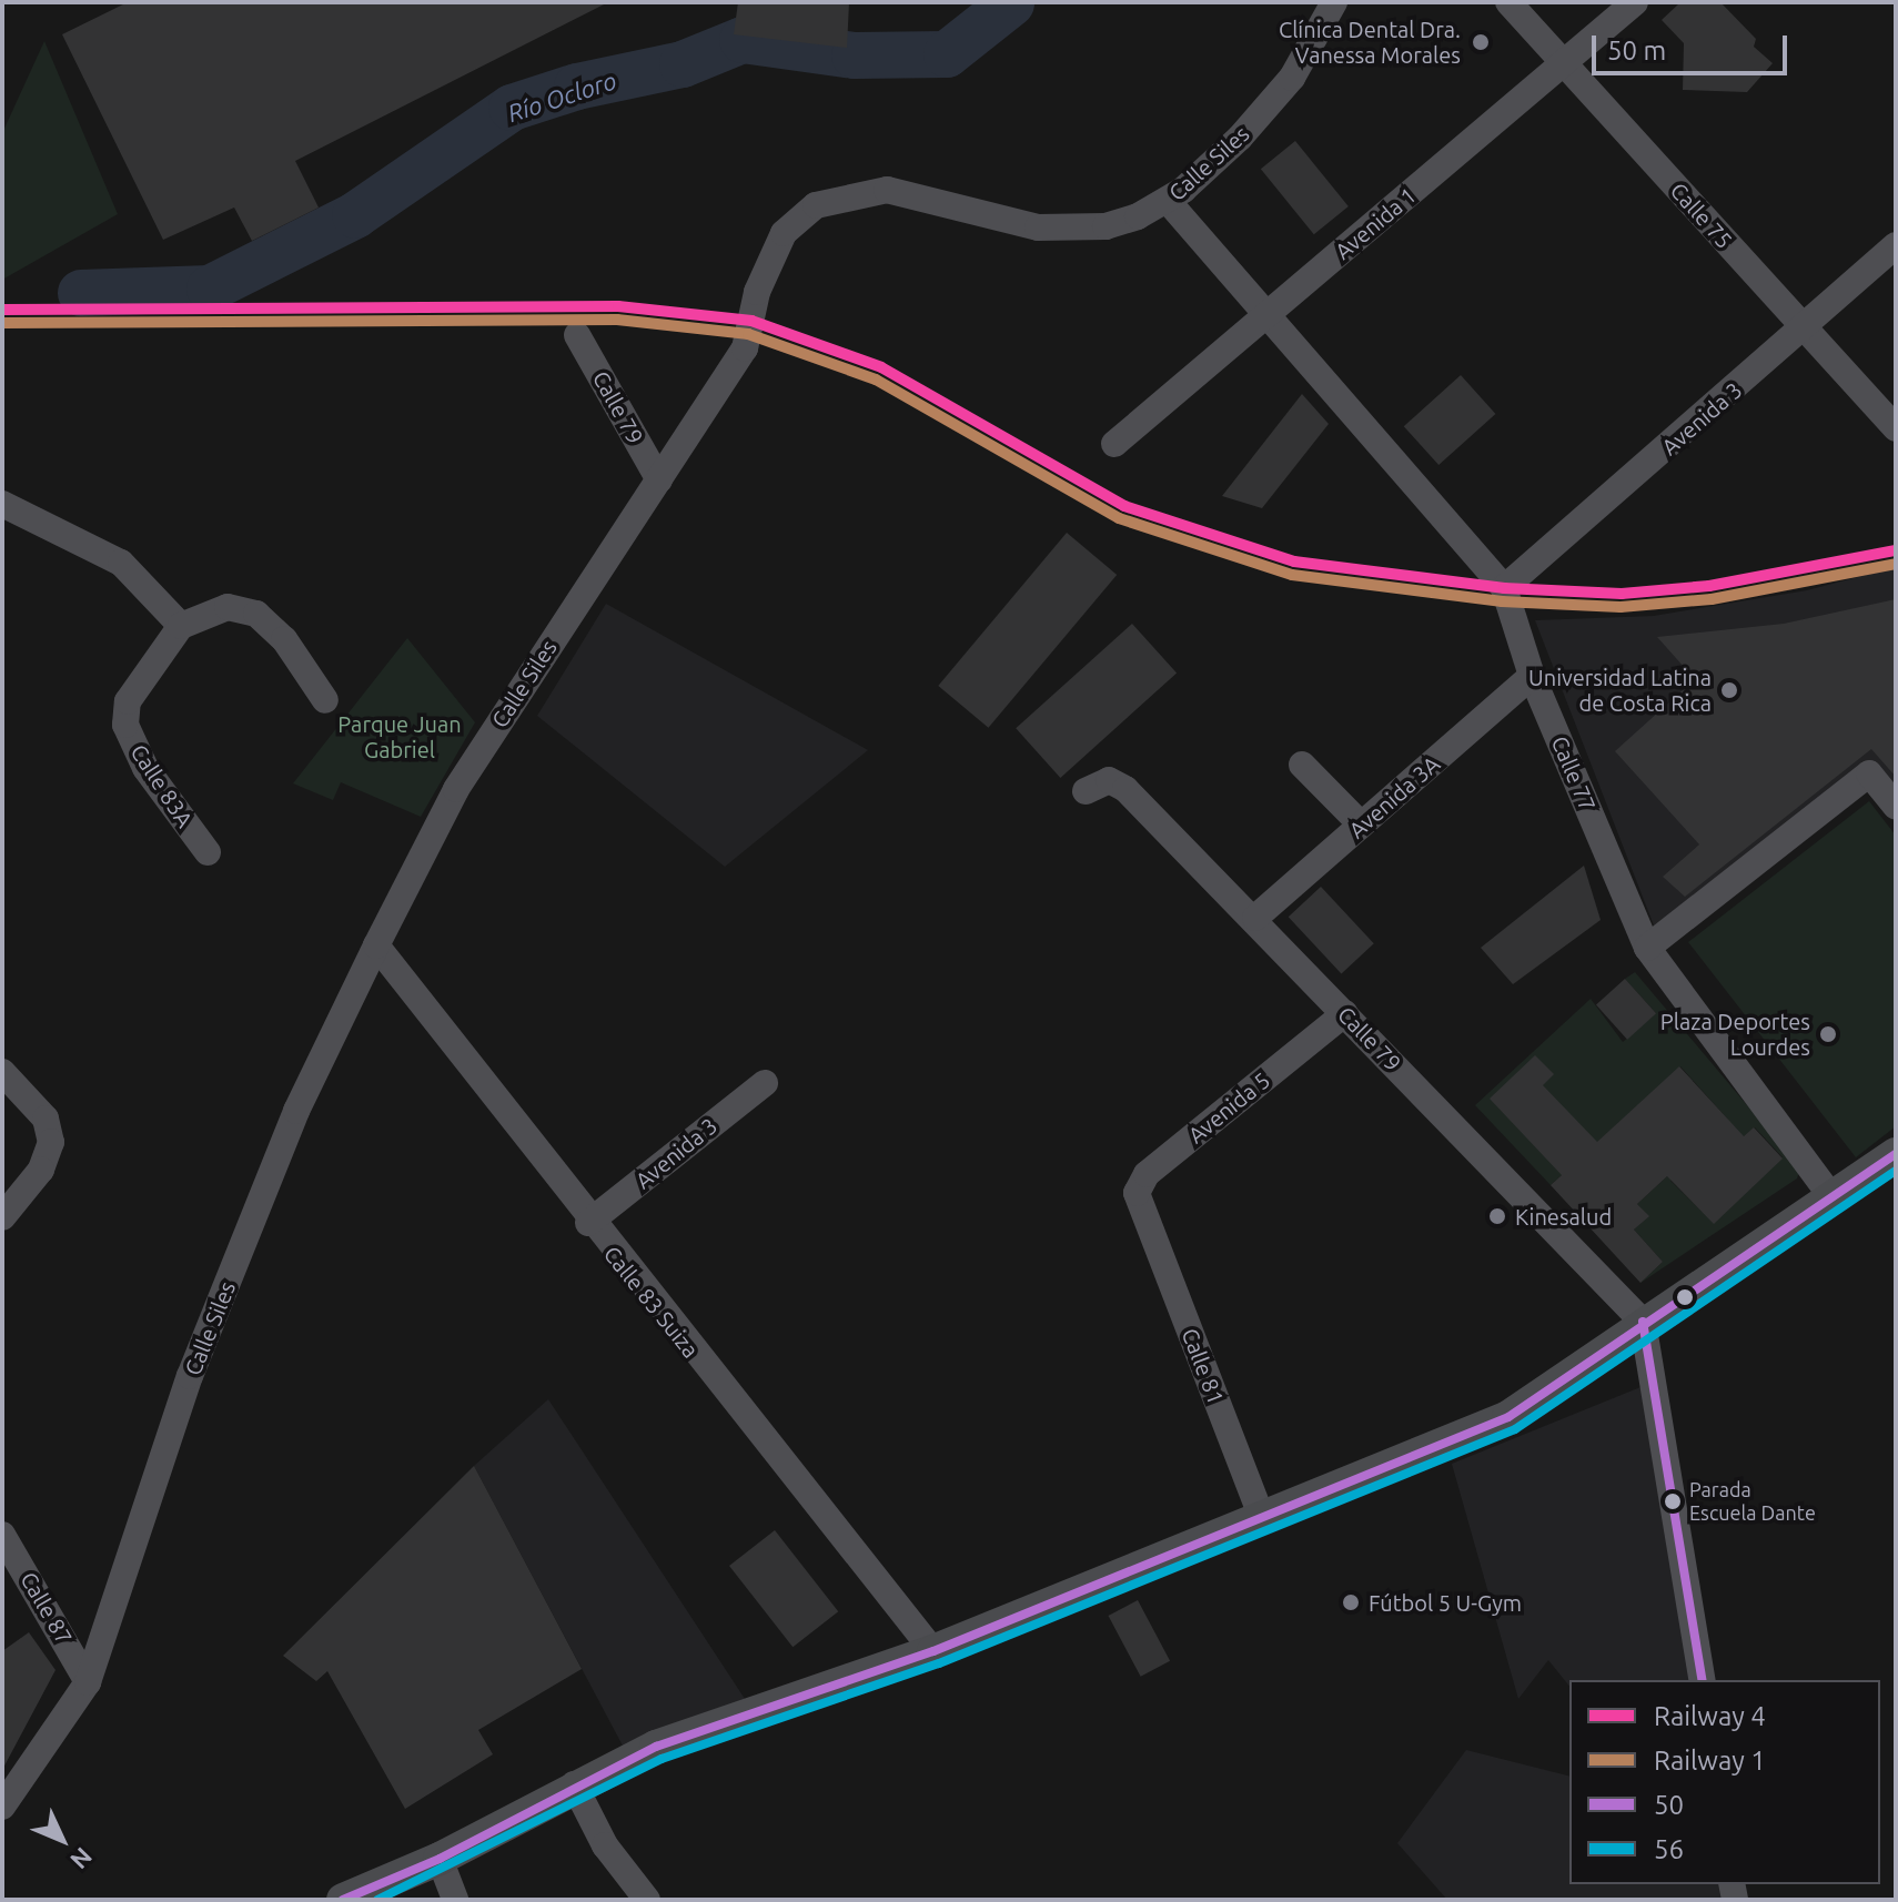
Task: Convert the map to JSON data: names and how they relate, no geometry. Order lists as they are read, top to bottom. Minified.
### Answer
{"streets":{"street":["Calle Siles","Calle 75","Avenida 1","Calle 79","Avenida 3","Calle 77","Calle 83A","Avenida 3A","Avenida 5","Calle 83 Suiza","Calle 81","Calle 87"]},"crossings":[["Calle Siles","Calle 79"],["Calle Siles","Calle 77"],["Calle Siles","Calle 83 Suiza"],["Calle Siles","Calle 87"],["Calle 75","Avenida 1"],["Calle 75","Avenida 3"],["Avenida 1","Calle 77"],["Calle 79","Avenida 3A"],["Calle 79","Avenida 5"],["Avenida 3","Calle 77"],["Avenida 3","Calle 83 Suiza"],["Calle 77","Avenida 3A"],["Avenida 5","Calle 81"]],"water":["Río Ocloro"],"parks":["Parque Juan Gabriel"],"places":["Clínica Dental Dra. Vanessa Morales","Universidad Latina de Costa Rica","Plaza Deportes Lourdes","Kinesalud","Parada Escuela Dante","Fútbol 5 U-Gym"],"lines":["rail line 4","rail line 1","transit line 50","transit line 56"],"legend":["Railway 4","Railway 1","50","56"],"scale_bar":"50 m","north":"bottom right"}
